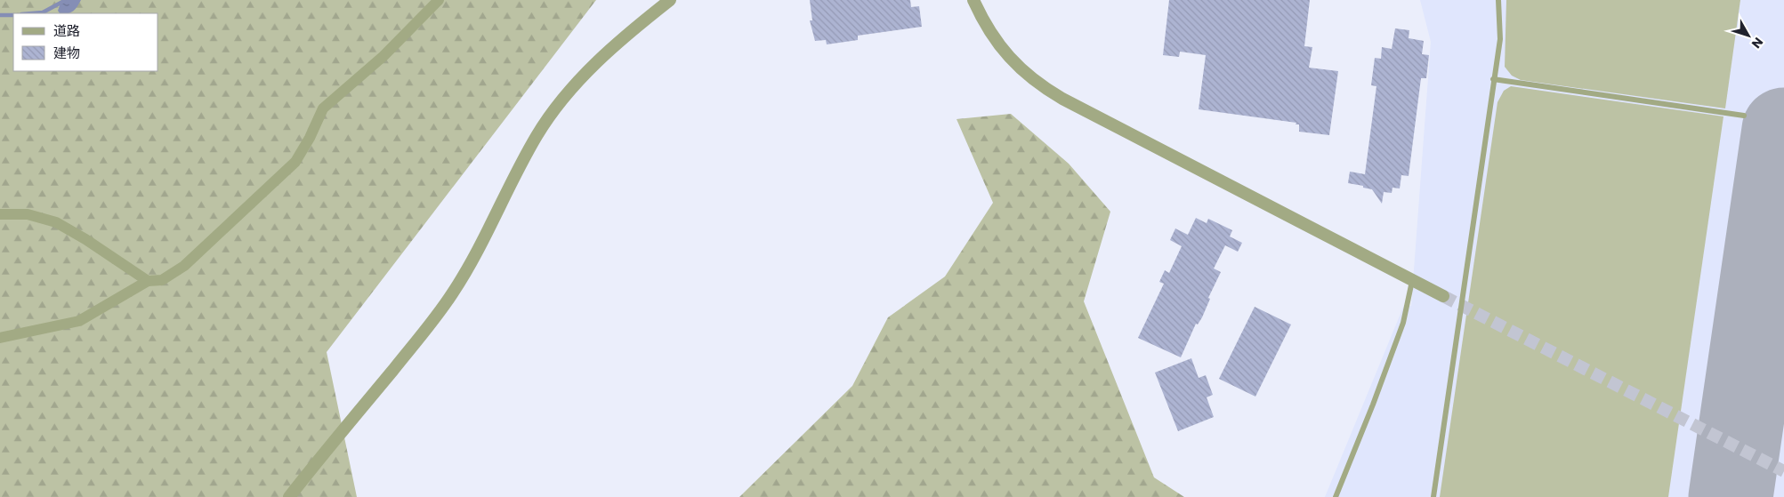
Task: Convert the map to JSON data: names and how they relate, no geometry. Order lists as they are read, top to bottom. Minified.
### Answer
{"legend":["道路","建物"],"north":"bottom right"}
